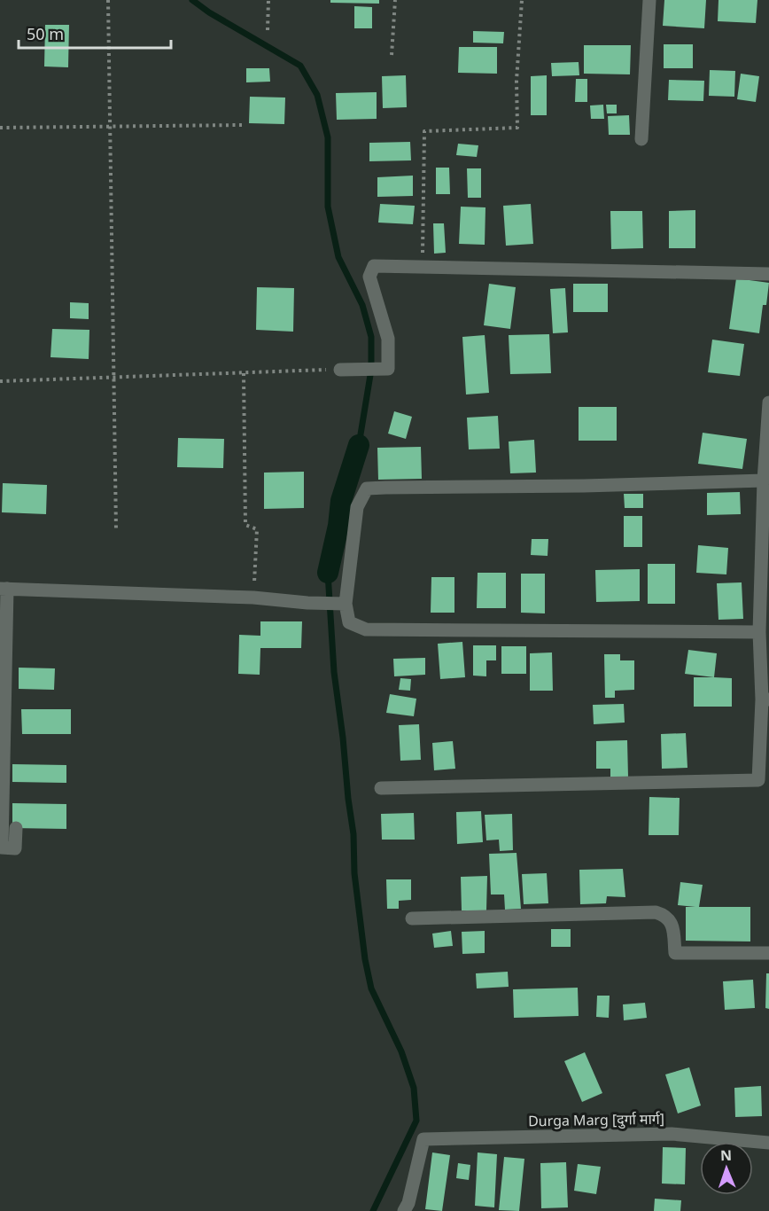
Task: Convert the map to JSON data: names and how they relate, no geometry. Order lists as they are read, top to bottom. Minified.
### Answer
{"streets":{"street":["Durga Marg [दुर्गा मार्ग]"]},"scale_bar":"50 m","north":"top"}
